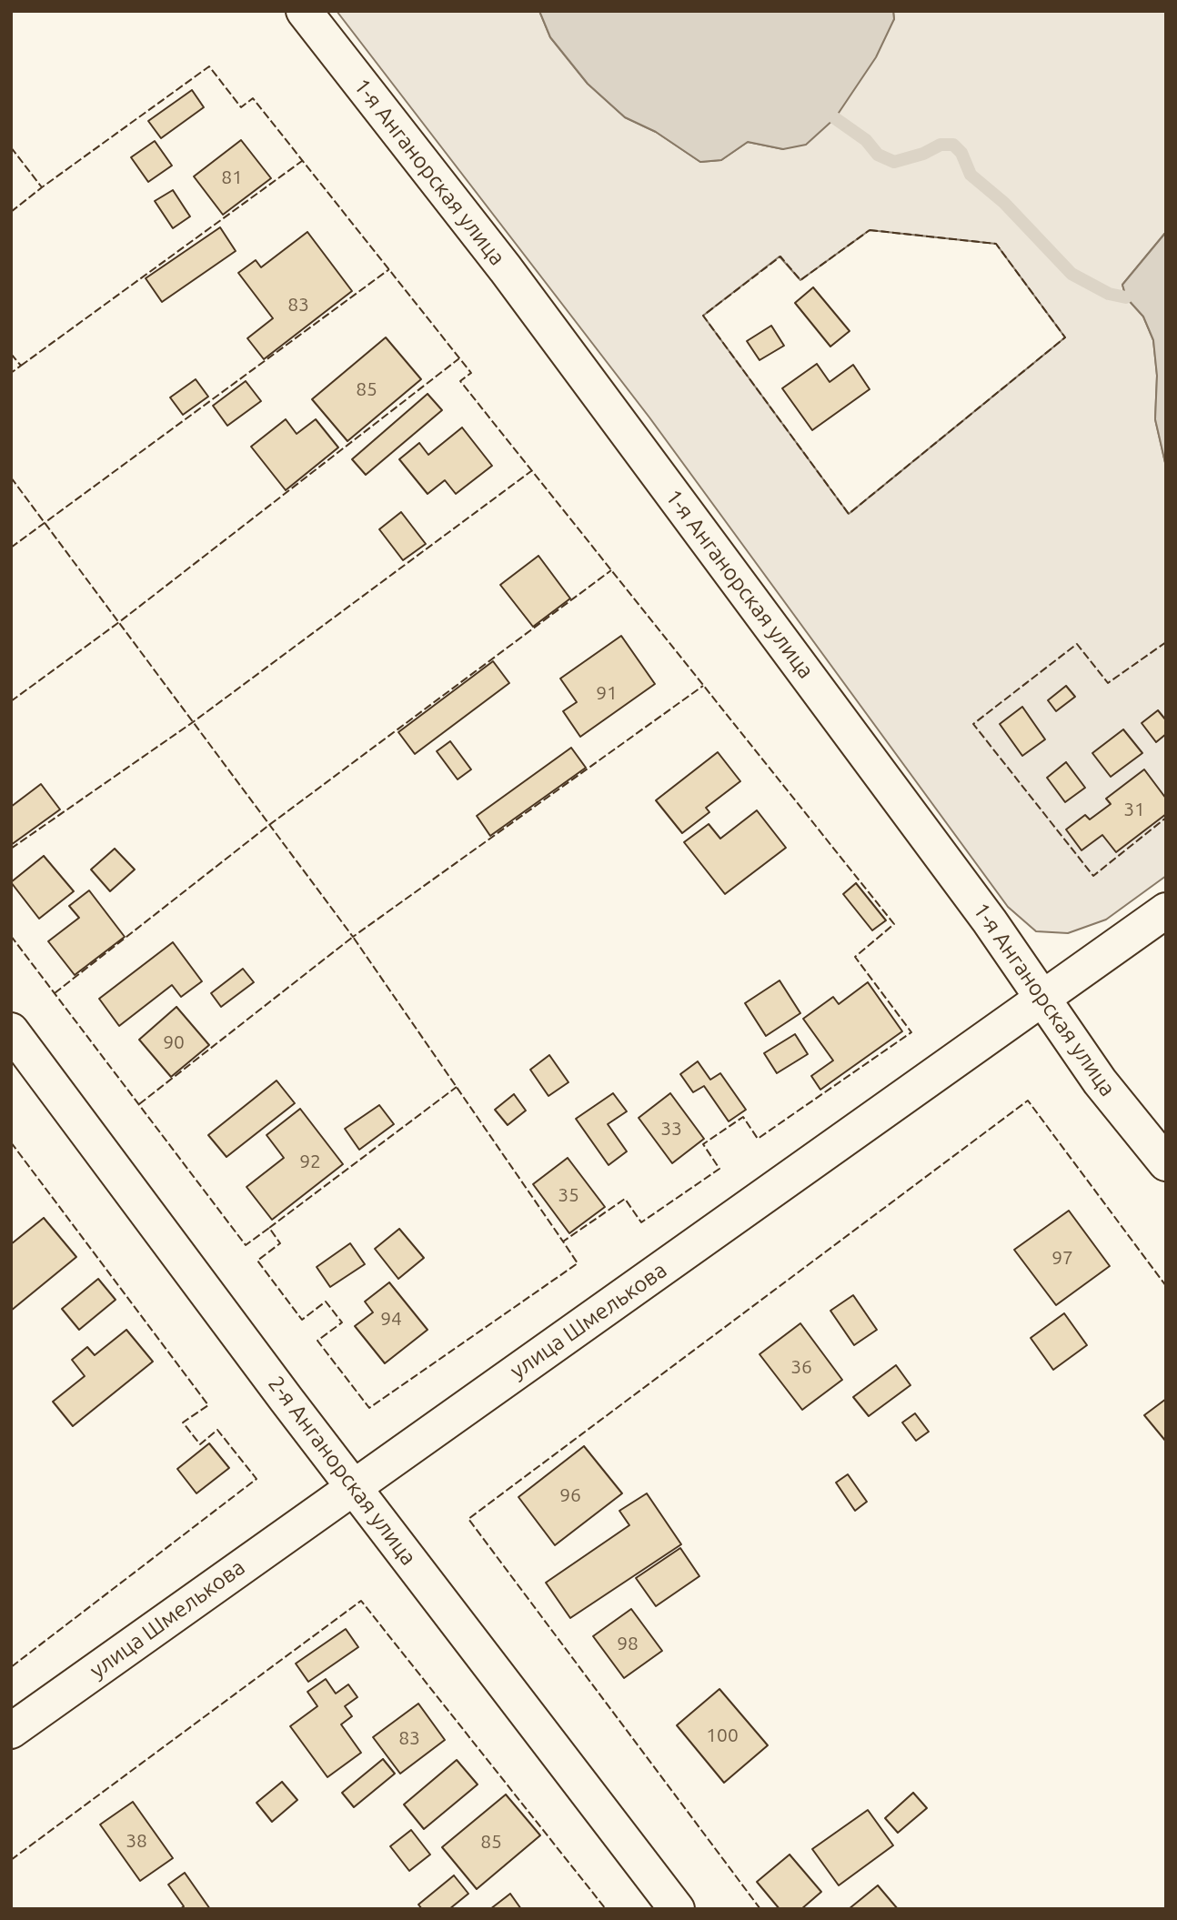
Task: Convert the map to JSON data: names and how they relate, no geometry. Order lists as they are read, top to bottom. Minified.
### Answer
{"streets":{"street":["1-я Анганорская улица","улица Шмелькова","2-я Анганорская улица"]},"crossings":[["1-я Анганорская улица","улица Шмелькова"],["улица Шмелькова","2-я Анганорская улица"]],"house_numbers":["81","83","85","91","31","90","33","92","35","97","94","36","96","98","100","83","38","85"]}
